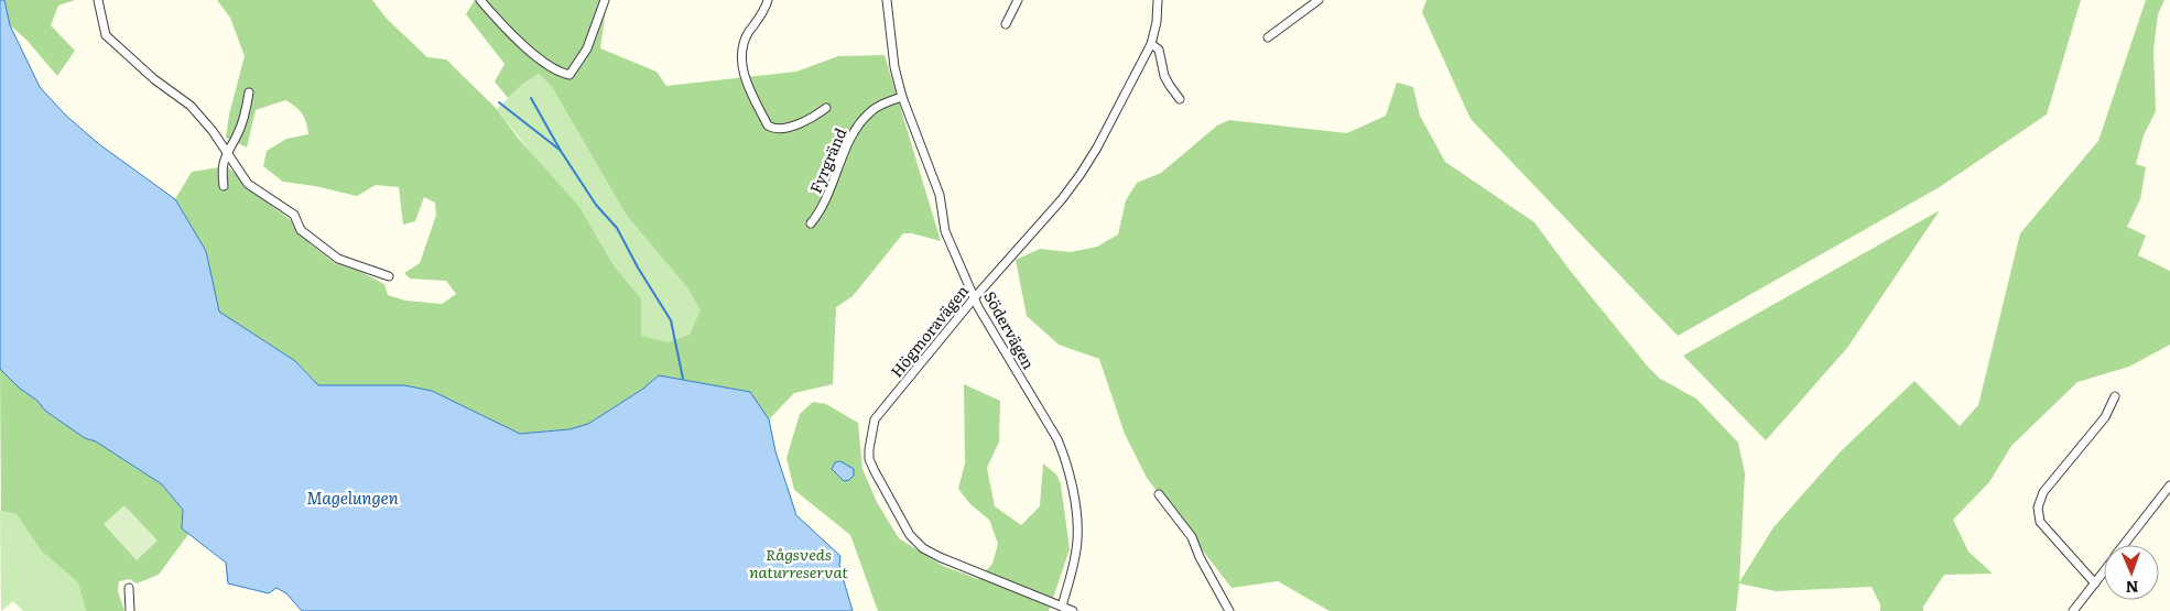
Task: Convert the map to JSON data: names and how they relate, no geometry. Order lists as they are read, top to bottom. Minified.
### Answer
{"streets":{"street":["Fyrgränd","Södervägen","Högmoravägen"]},"crossings":[["Fyrgränd","Södervägen"],["Södervägen","Högmoravägen"]],"water":["Magelungen"],"parks":["Rågsveds naturreservat"],"north":"bottom"}
